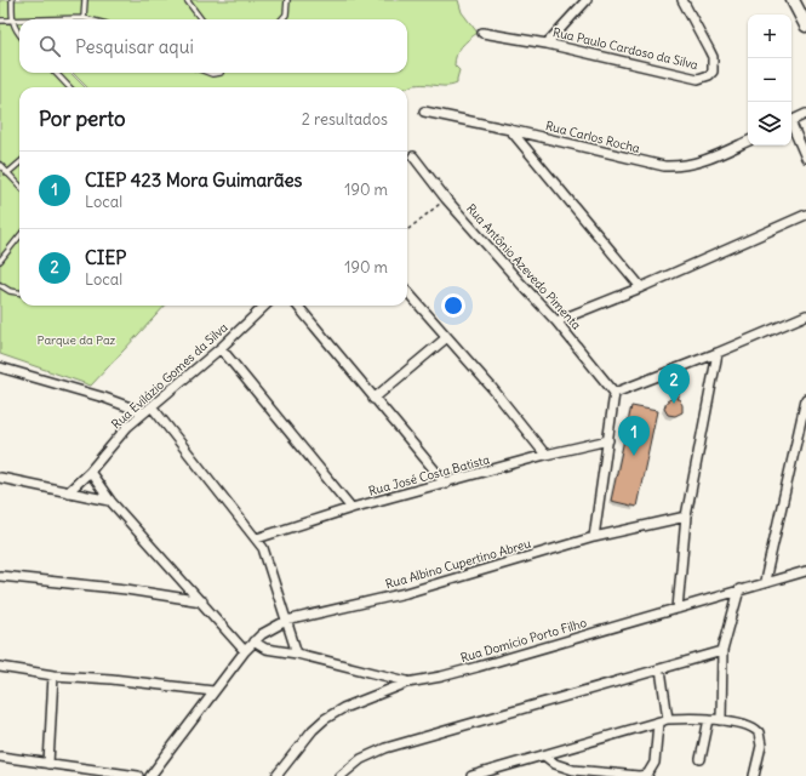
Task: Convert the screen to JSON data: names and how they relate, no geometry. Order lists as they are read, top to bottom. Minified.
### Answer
{"streets":{"street":["Rua Paulo Cardoso da Silva","Rua Carlos Rocha","Rua Antônio Azevedo Pimenta","Rua Evilázio Gomes da Silva","Rua José Costa Batista","Rua Albino Cupertino Abreu","Rua Domício Porto Filho"]},"parks":["Parque da Paz"],"page":{"map_buttons":["+","−"],"search":"Pesquisar aqui","heading":["Por perto","2 resultados"],"list":[{"mark":"1","name":"CIEP 423 Mora Guimarães","note":"Local","value":"190 m"},{"mark":"2","name":"CIEP","note":"Local","value":"190 m"}],"pins":["2","1"]}}
